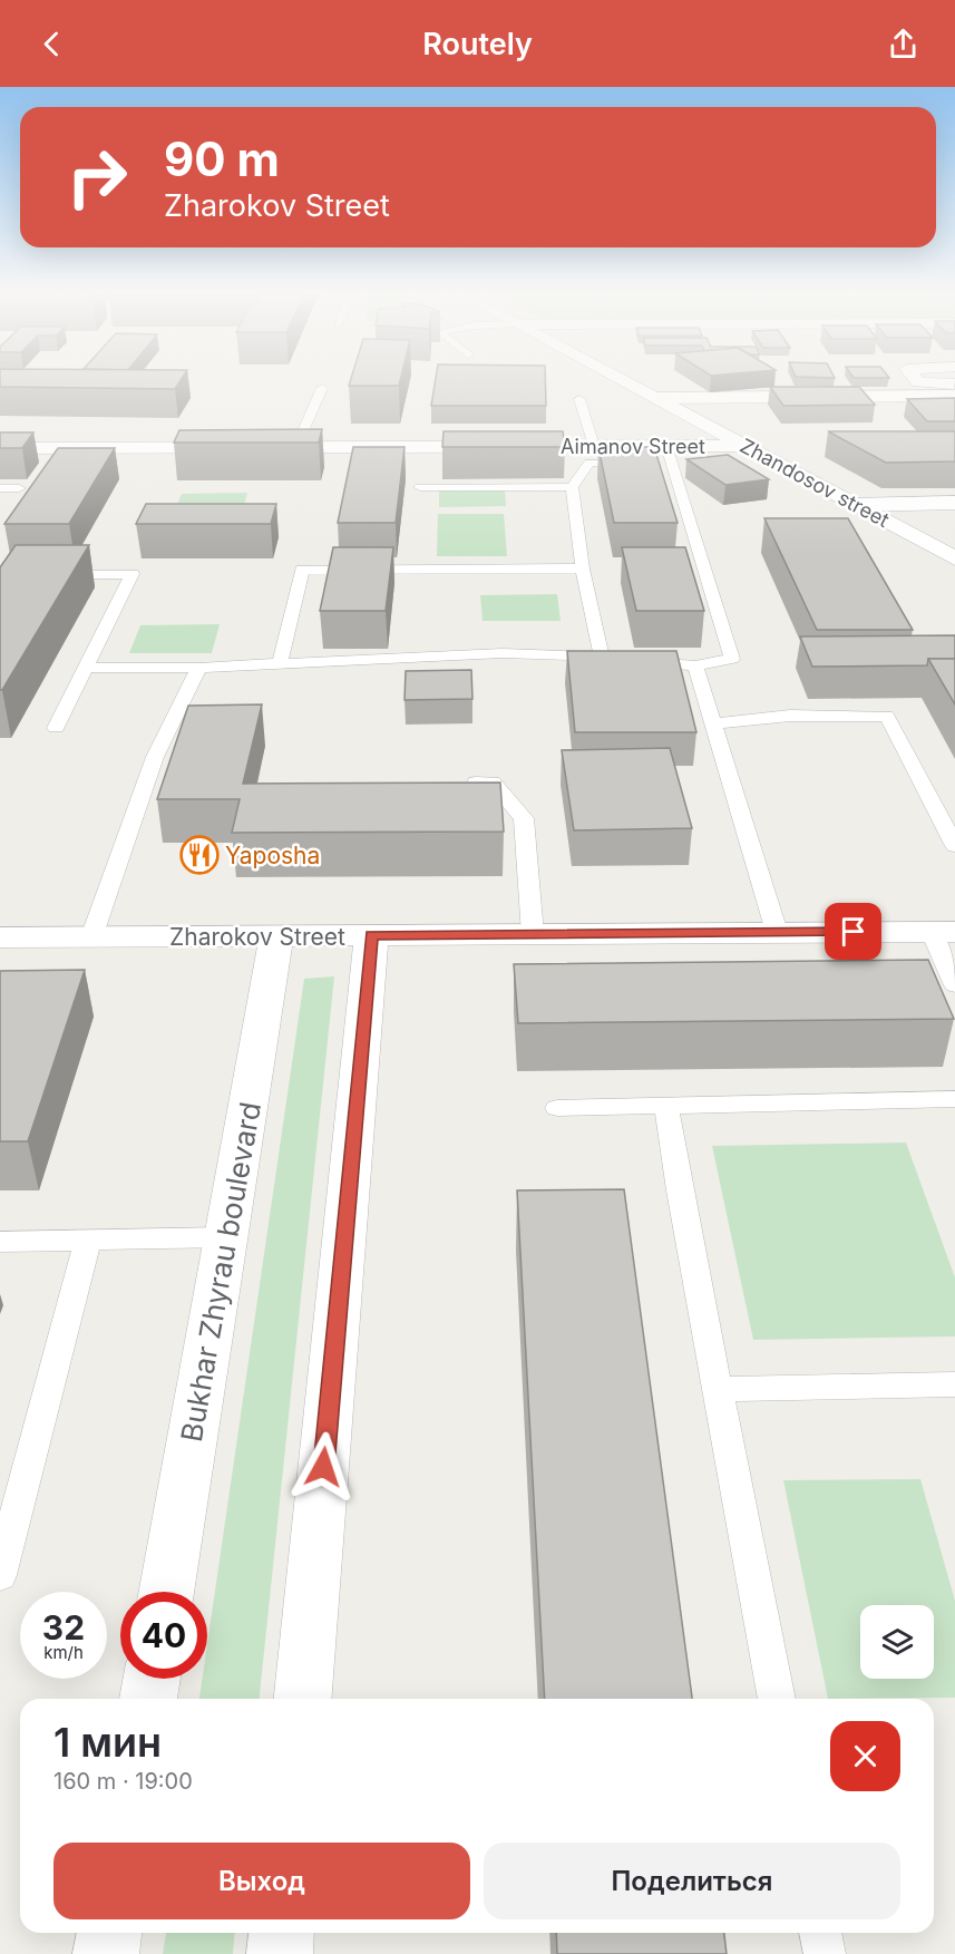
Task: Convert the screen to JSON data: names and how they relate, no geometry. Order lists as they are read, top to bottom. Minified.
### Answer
{"streets":{"street":["Aimanov Street","Zhandosov street","Zharokov Street","Bukhar Zhyrau boulevard"]},"crossings":[["Aimanov Street","Zhandosov street"],["Zharokov Street","Bukhar Zhyrau boulevard"]],"places":{"restaurant":["Yaposha"]},"page":{"header":"Routely","turn":["90 m","Zharokov Street"],"speed":"32 km/h","limit":"40","heading":["1 мин","160 m · 19:00"],"buttons":["Выход","Поделиться"]}}
